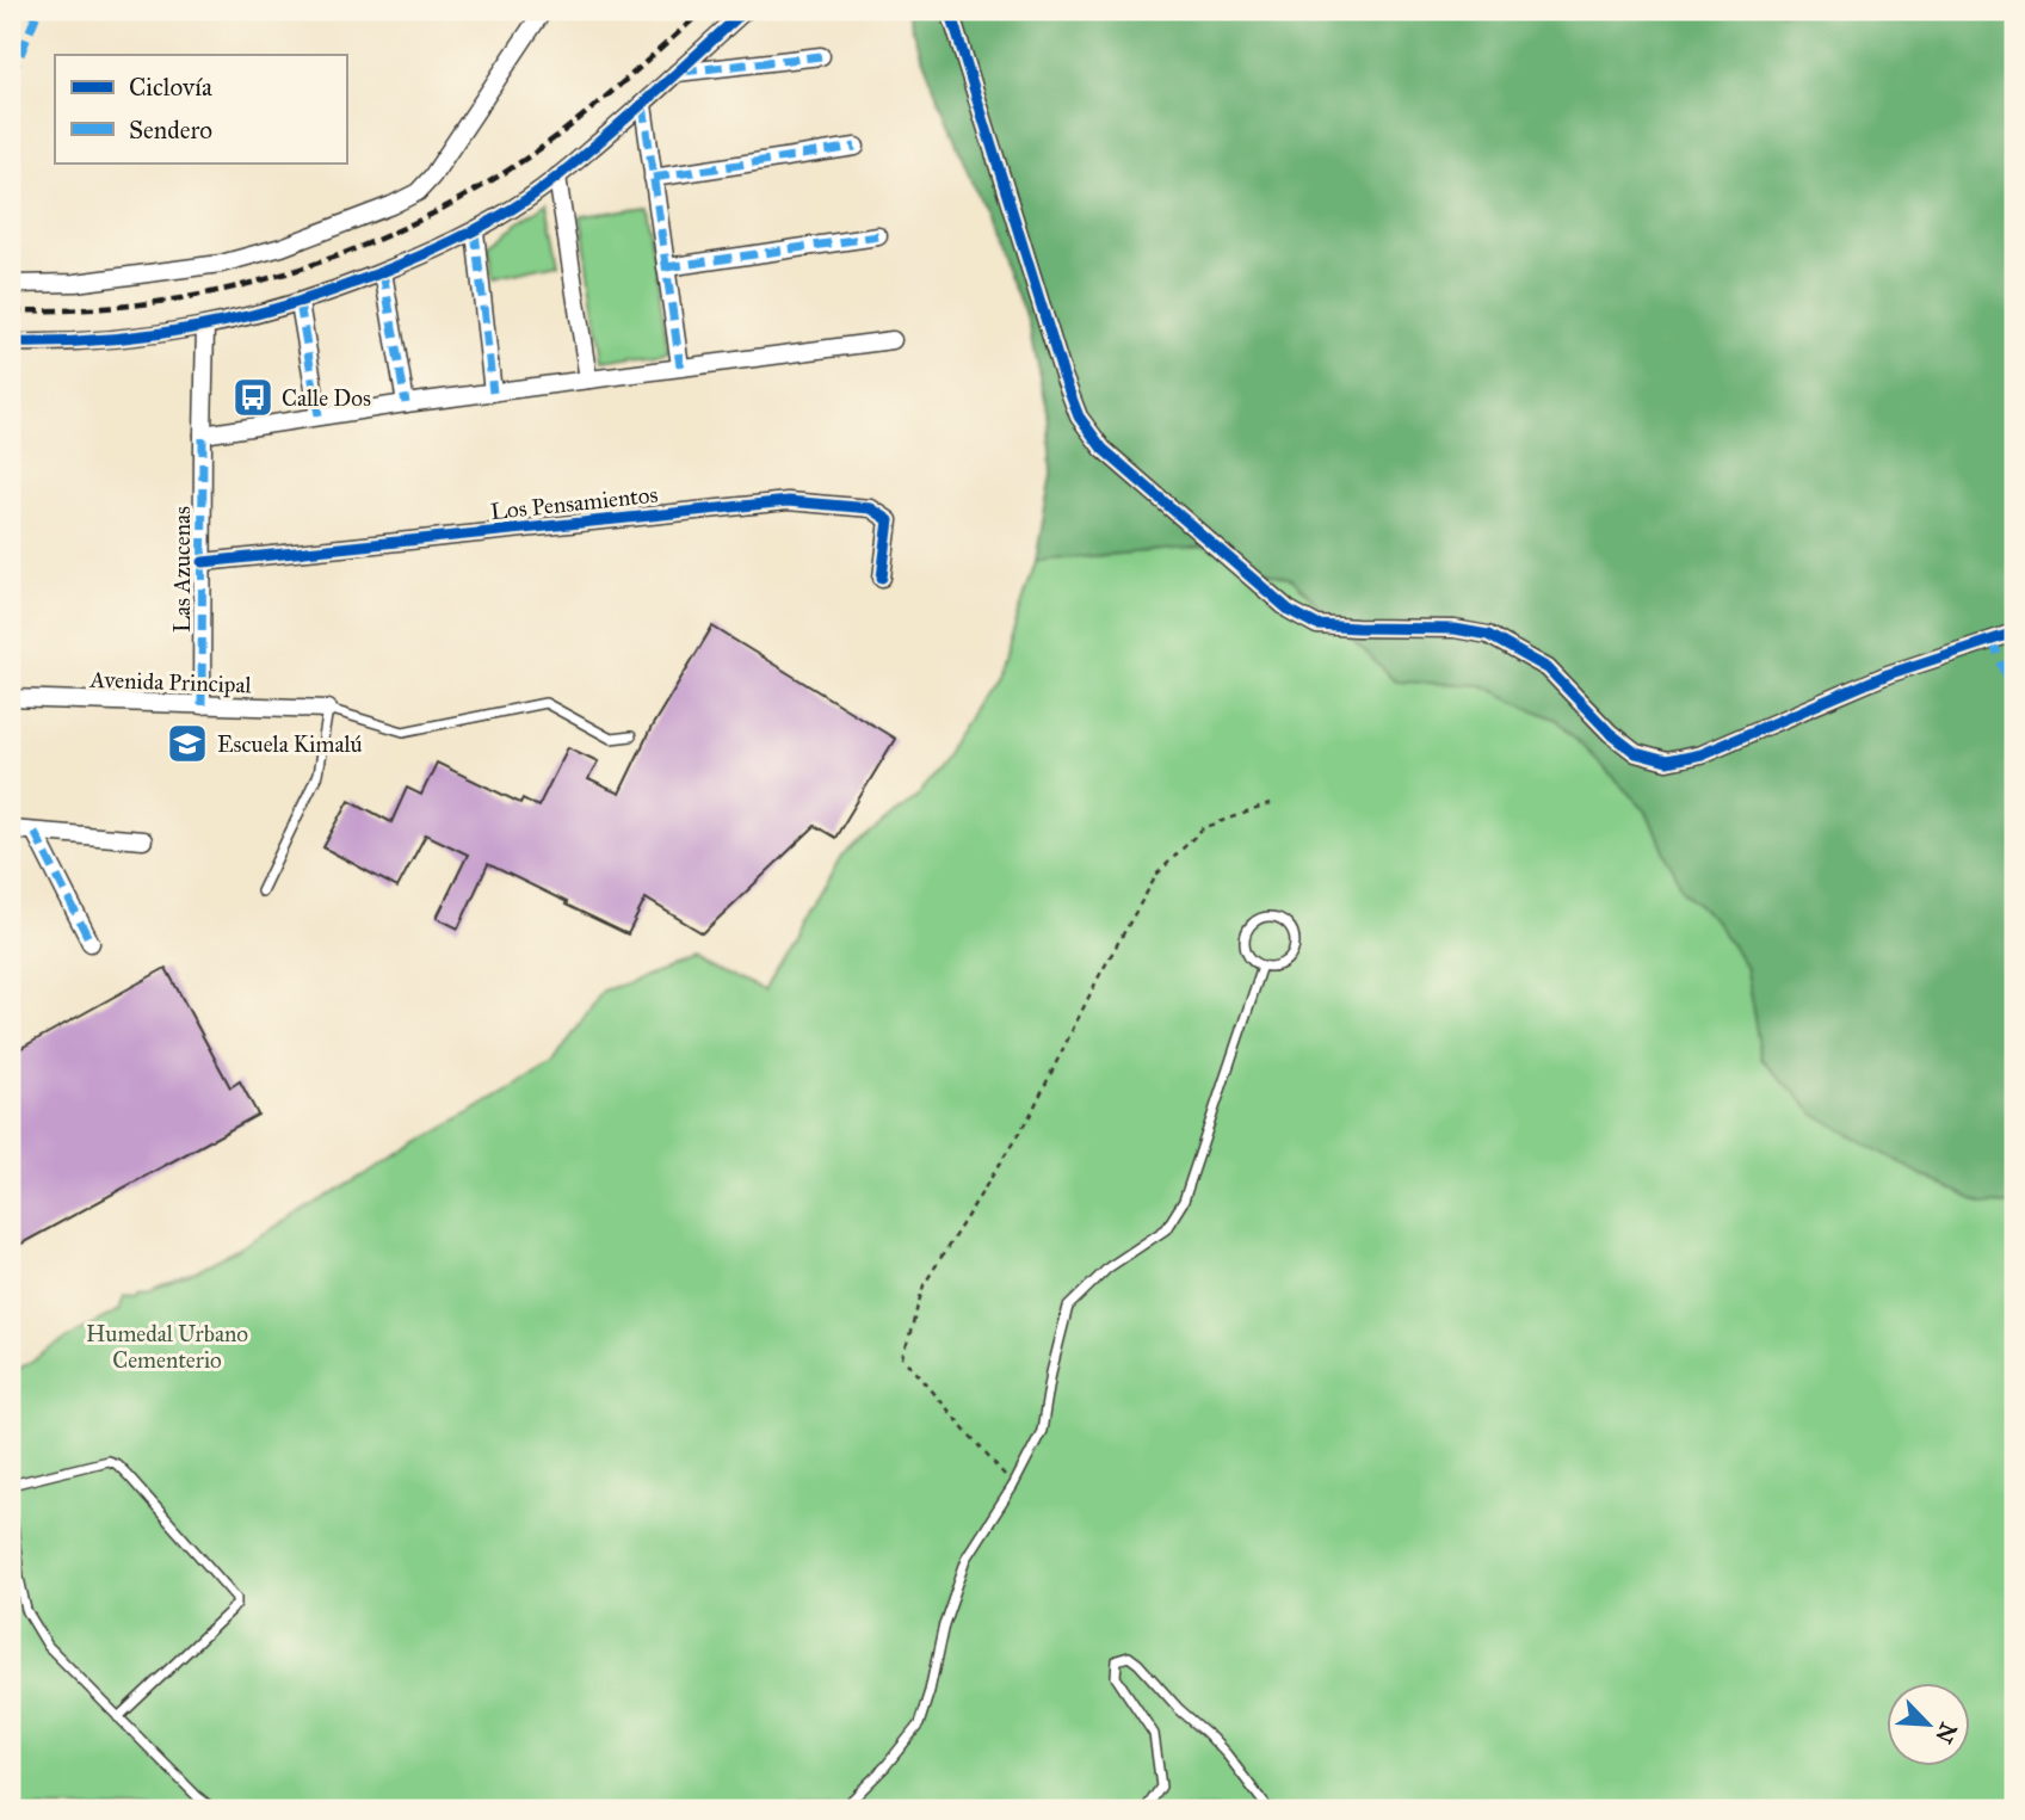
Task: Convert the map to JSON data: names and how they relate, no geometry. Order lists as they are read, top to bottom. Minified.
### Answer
{"streets":{"street":["Los Pensamientos","Las Azucenas","Avenida Principal"]},"crossings":[["Los Pensamientos","Las Azucenas"],["Las Azucenas","Avenida Principal"]],"parks":["Humedal Urbano Cementerio"],"places":{"bus stop":["Calle Dos"],"school or university":["Escuela Kimalú"]},"legend":["Ciclovía","Sendero"],"north":"bottom right"}
